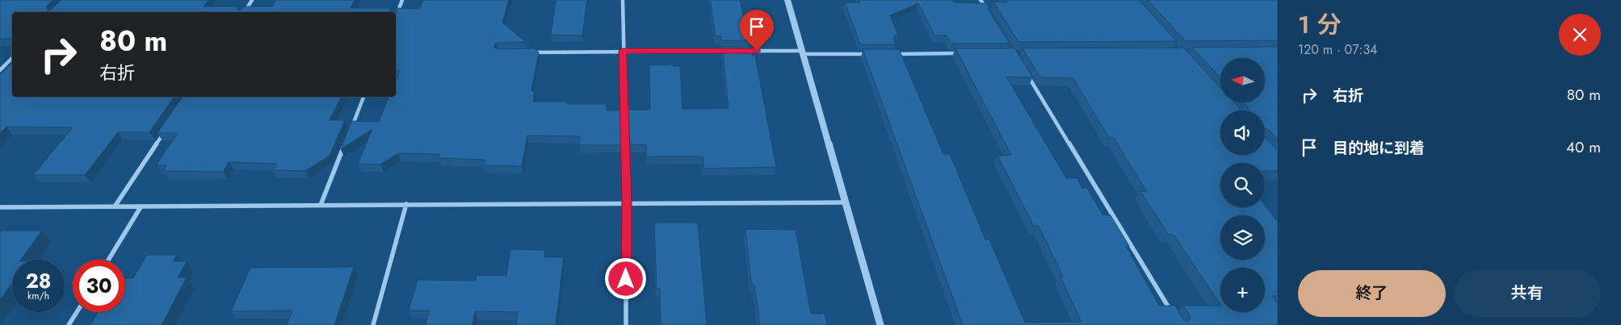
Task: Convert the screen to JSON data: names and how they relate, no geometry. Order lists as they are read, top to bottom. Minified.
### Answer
{"north":"left","page":{"heading":["1 分","120 m · 07:34"],"turn":["80 m","右折"],"map_buttons":"+","list":[{"name":"右折","value":"80 m"},{"name":"目的地に到着","value":"40 m"}],"speed":"28 km/h","limit":"30","buttons":["終了","共有"]}}
